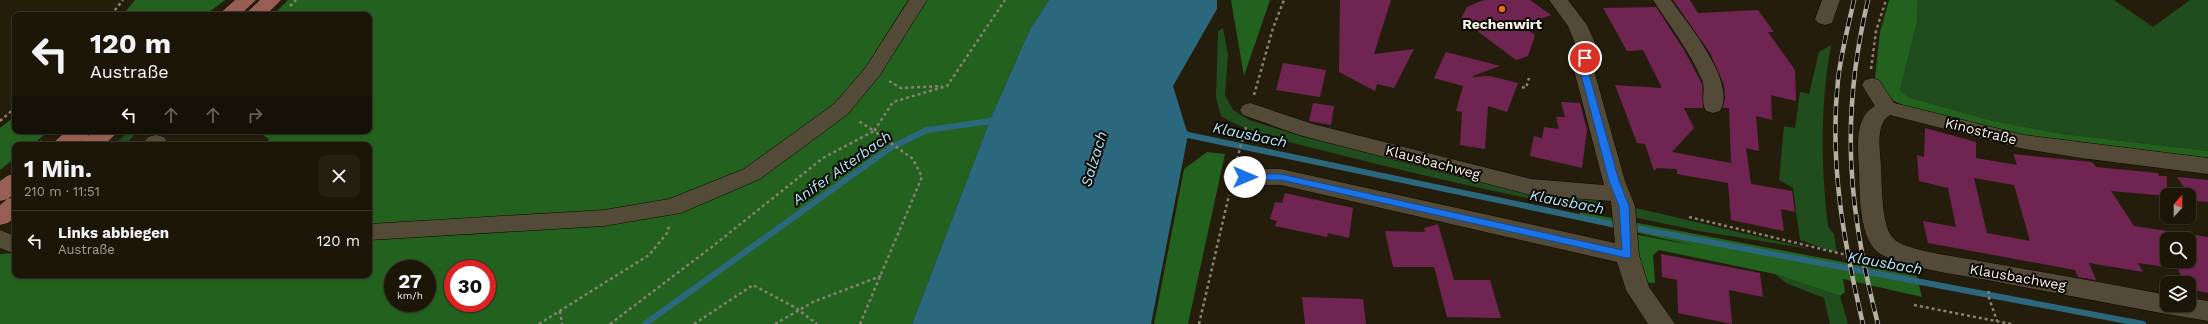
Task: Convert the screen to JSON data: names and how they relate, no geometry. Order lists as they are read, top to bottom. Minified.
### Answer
{"streets":{"street":["Kinostraße","Klausbachweg"]},"crossings":[["Kinostraße","Klausbachweg"]],"water":["Klausbach","Salzach","Anifer Alterbach"],"places":["Rechenwirt"],"north":"top","page":{"turn":["120 m","Austraße"],"heading":["1 Min.","210 m · 11:51"],"list":[{"name":"Links abbiegen","note":"Austraße","value":"120 m"}],"speed":"27 km/h","limit":"30"}}
